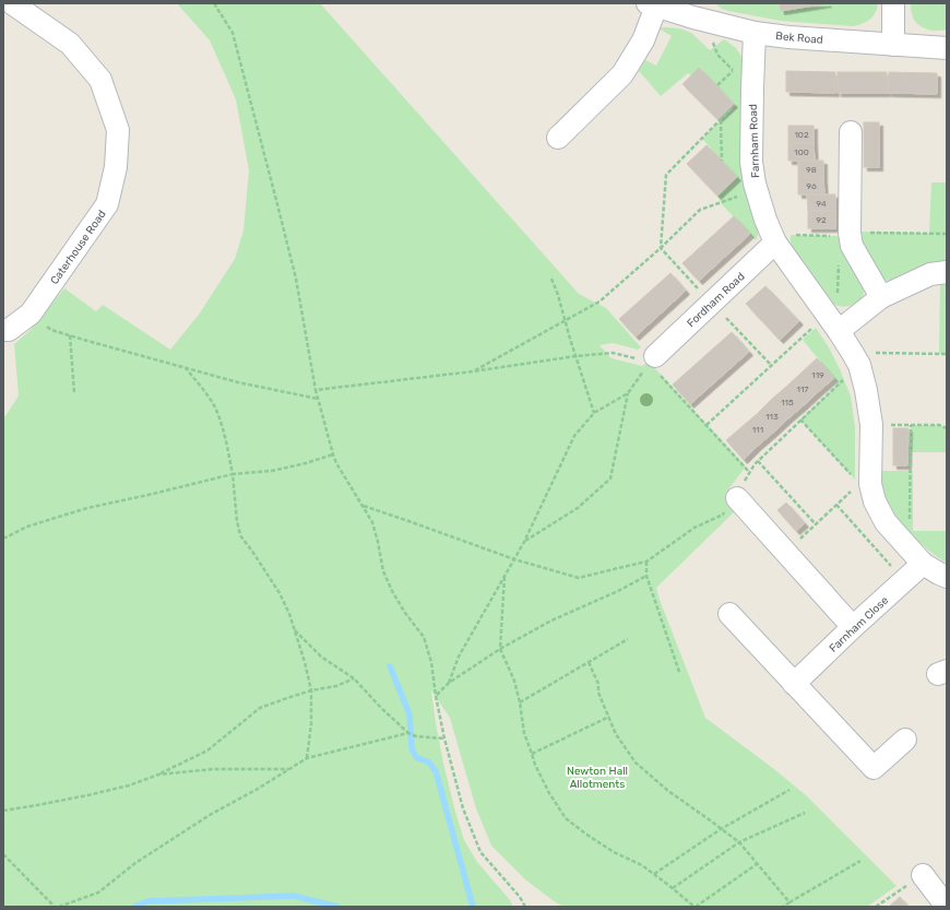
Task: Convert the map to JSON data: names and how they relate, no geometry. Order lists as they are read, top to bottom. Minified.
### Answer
{"streets":{"street":["Bek Road","Farnham Road","Caterhouse Road","Fordham Road","Farnham Close"]},"crossings":[["Bek Road","Farnham Road"],["Farnham Road","Fordham Road"],["Farnham Road","Farnham Close"]],"parks":["Newton Hall Allotments"],"house_numbers":["102","100","98","96","94","92","119","117","115","113","111"]}
